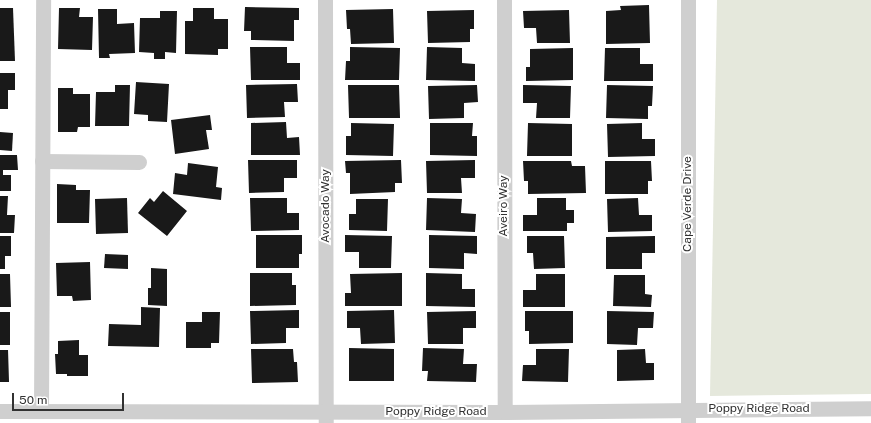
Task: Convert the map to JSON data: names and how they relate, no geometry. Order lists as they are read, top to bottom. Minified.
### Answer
{"streets":{"street":["Cape Verde Drive","Avocado Way","Aveiro Way","Poppy Ridge Road"]},"crossings":[["Cape Verde Drive","Poppy Ridge Road"],["Avocado Way","Poppy Ridge Road"],["Aveiro Way","Poppy Ridge Road"]],"scale_bar":"50 m"}
